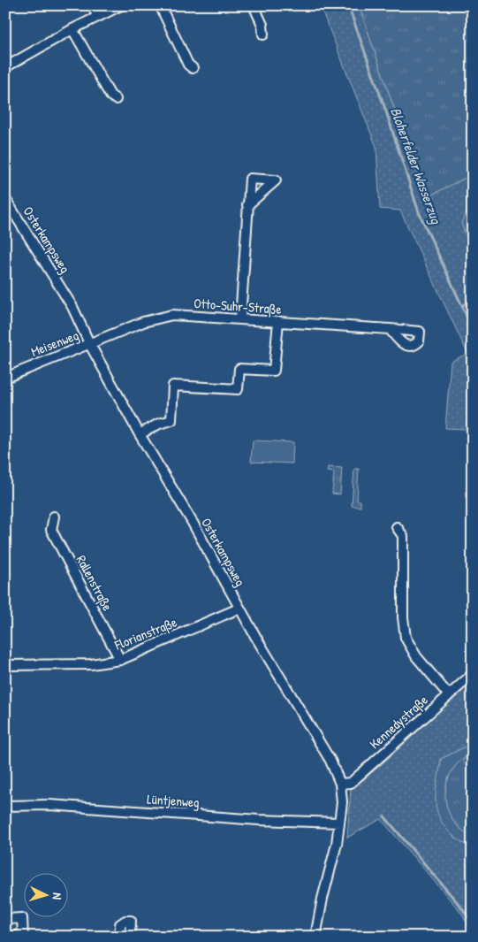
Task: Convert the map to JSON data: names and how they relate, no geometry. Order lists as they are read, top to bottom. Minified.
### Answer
{"streets":{"street":["Osterkampsweg","Otto-Suhr-Straße","Meisenweg","Rallenstraße","Florianstraße","Kennedystraße","Lüntjenweg"]},"crossings":[["Osterkampsweg","Otto-Suhr-Straße"],["Osterkampsweg","Meisenweg"],["Osterkampsweg","Florianstraße"],["Osterkampsweg","Kennedystraße"],["Osterkampsweg","Lüntjenweg"],["Otto-Suhr-Straße","Meisenweg"],["Rallenstraße","Florianstraße"]],"water":["Bloherfelder Wasserzug"],"north":"right"}
